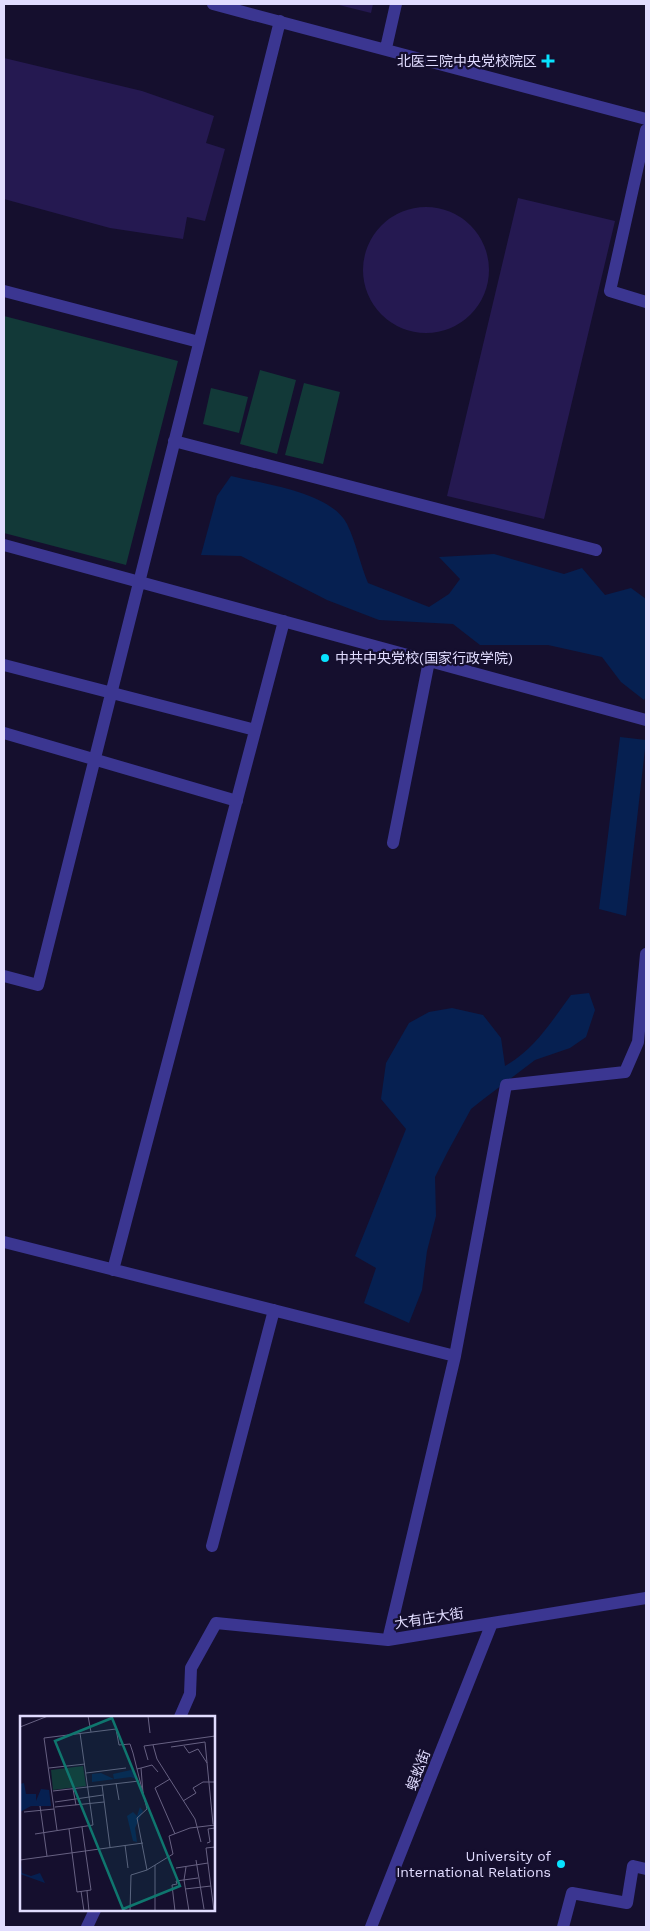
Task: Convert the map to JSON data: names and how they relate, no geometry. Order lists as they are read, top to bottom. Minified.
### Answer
{"streets":{"street":["大有庄大街","蜈蚣街"]},"crossings":[["大有庄大街","蜈蚣街"]],"places":{"health":["北医三院中央党校院区"],"other":["中共中央党校(国家行政学院)","University of International Relations"]}}
